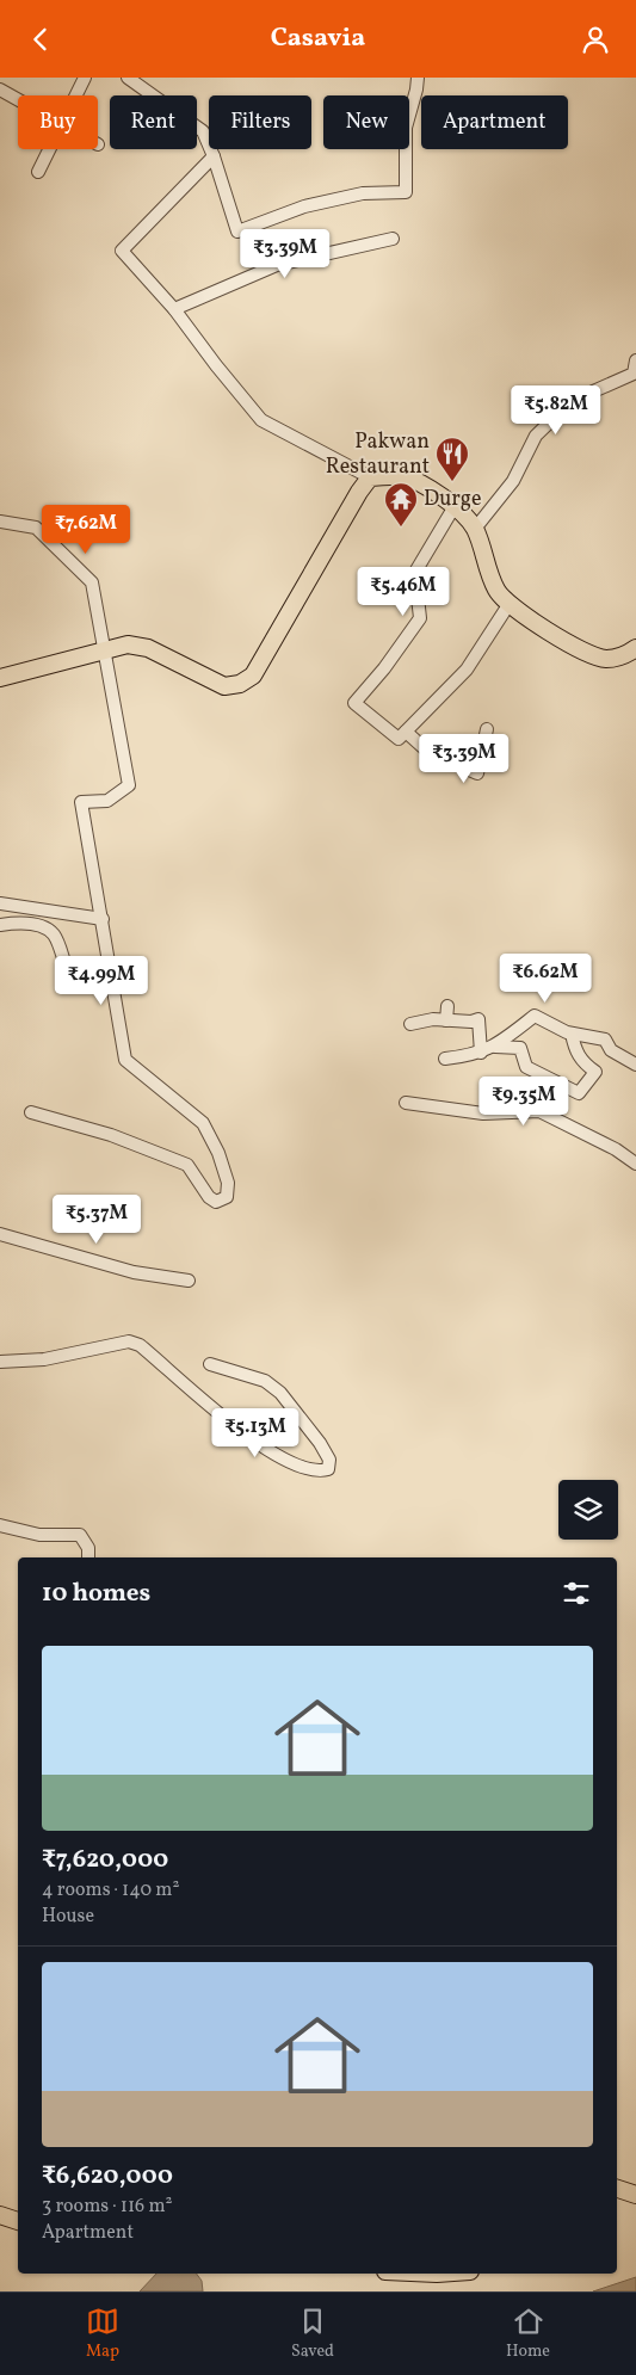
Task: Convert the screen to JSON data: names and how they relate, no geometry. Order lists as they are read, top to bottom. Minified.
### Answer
{"places":{"restaurant":["Pakwan Restaurant"],"temple":["Durge"]},"page":{"header":"Casavia","chip":["Buy","Rent","Filters","New","Apartment"],"price":["₹3.39M","₹5.82M","₹7.62M","₹5.46M","₹3.39M","₹6.62M","₹4.99M","₹9.35M","₹5.37M","₹5.13M"],"heading":"10 homes","list":[{"name":"₹7,620,000","note":"4 rooms · 140 m² · House"},{"name":"₹6,620,000","note":"3 rooms · 116 m² · Apartment"}],"tabs":["Map","Saved","Home"]}}
